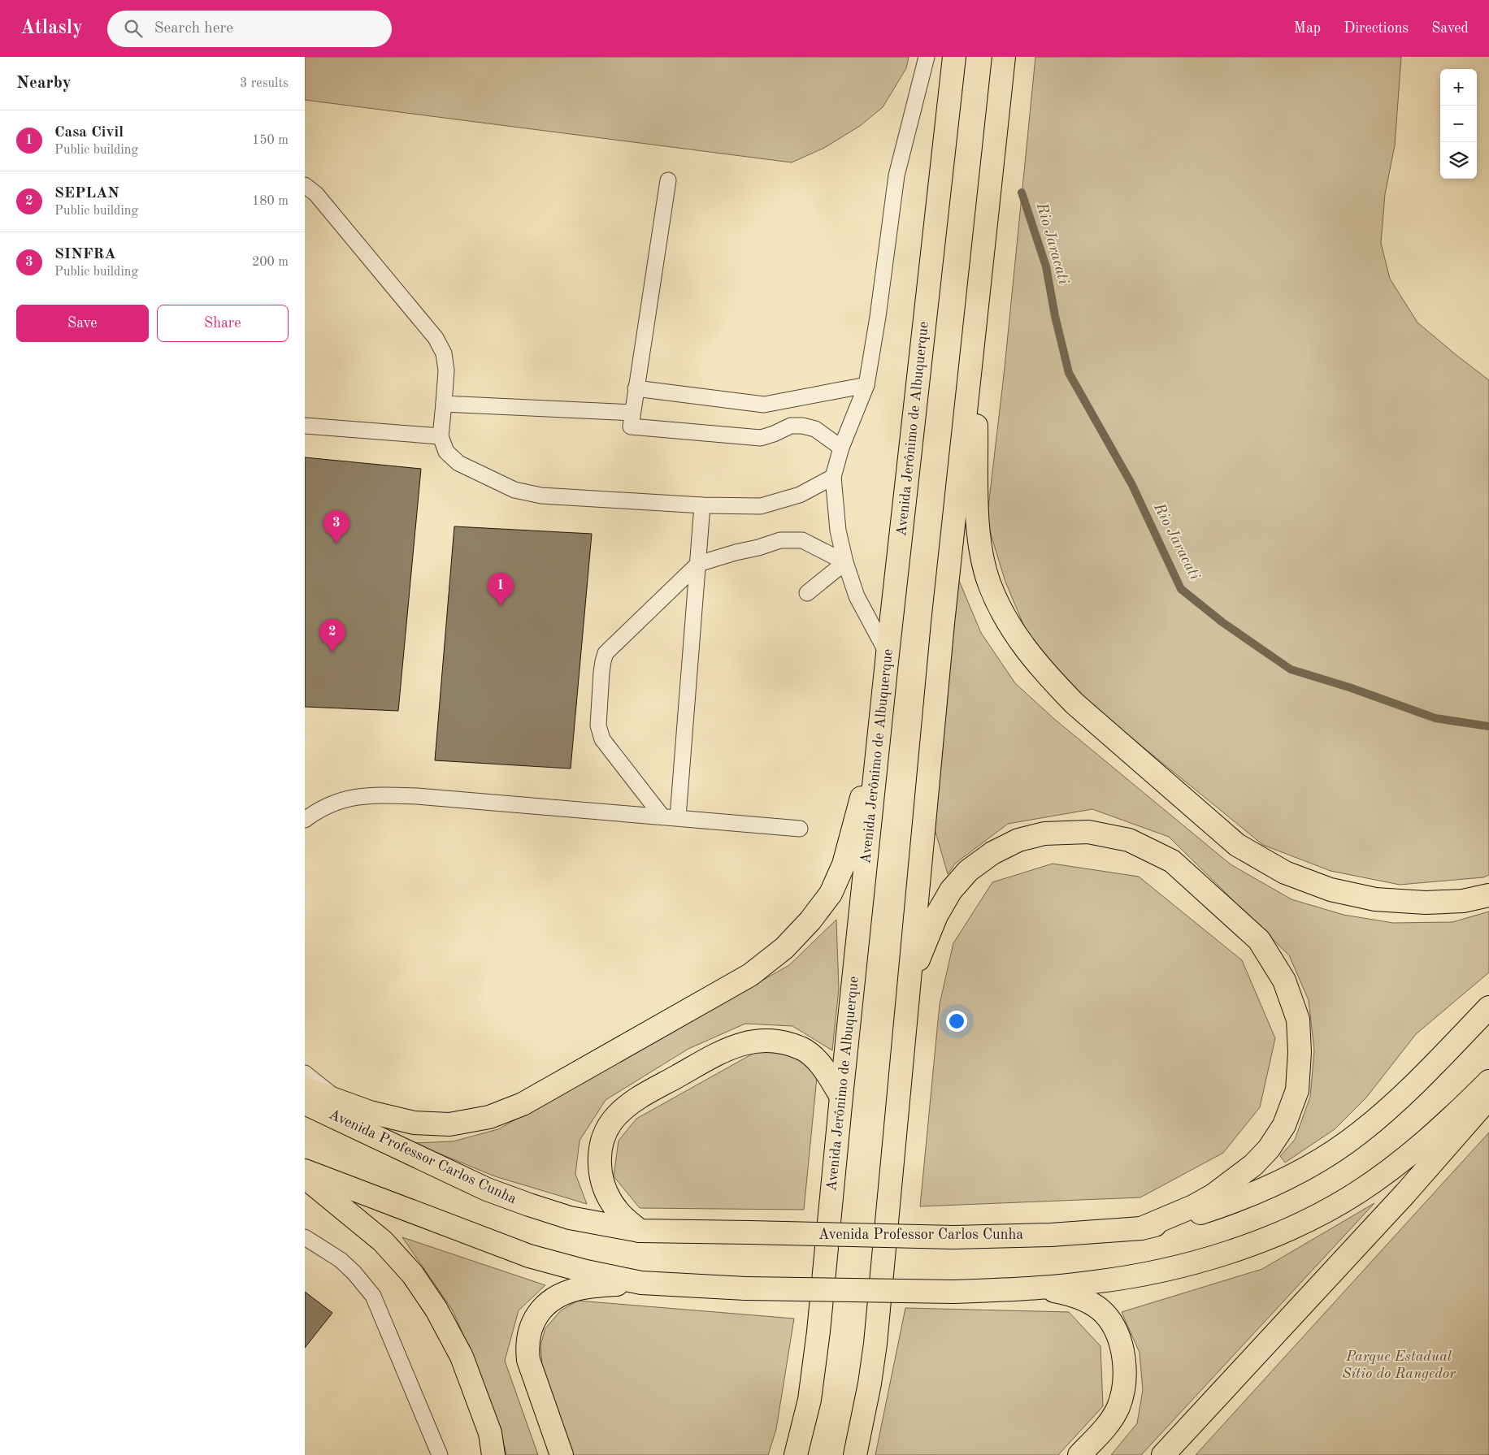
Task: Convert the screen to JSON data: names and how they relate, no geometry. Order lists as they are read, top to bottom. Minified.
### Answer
{"streets":{"main road":["Avenida Jerônimo de Albuquerque","Avenida Professor Carlos Cunha"]},"water":["Rio Jaracati"],"parks":["Parque Estadual Sítio do Rangedor"],"page":{"header":"Atlasly","search":"Search here","nav":["Map","Directions","Saved"],"heading":["Nearby","3 results"],"map_buttons":["+","−"],"list":[{"mark":"1","name":"Casa Civil","note":"Public building","value":"150 m"},{"mark":"2","name":"SEPLAN","note":"Public building","value":"180 m"},{"mark":"3","name":"SINFRA","note":"Public building","value":"200 m"}],"buttons":["Save","Share"],"pins":["3","1","2"]}}
